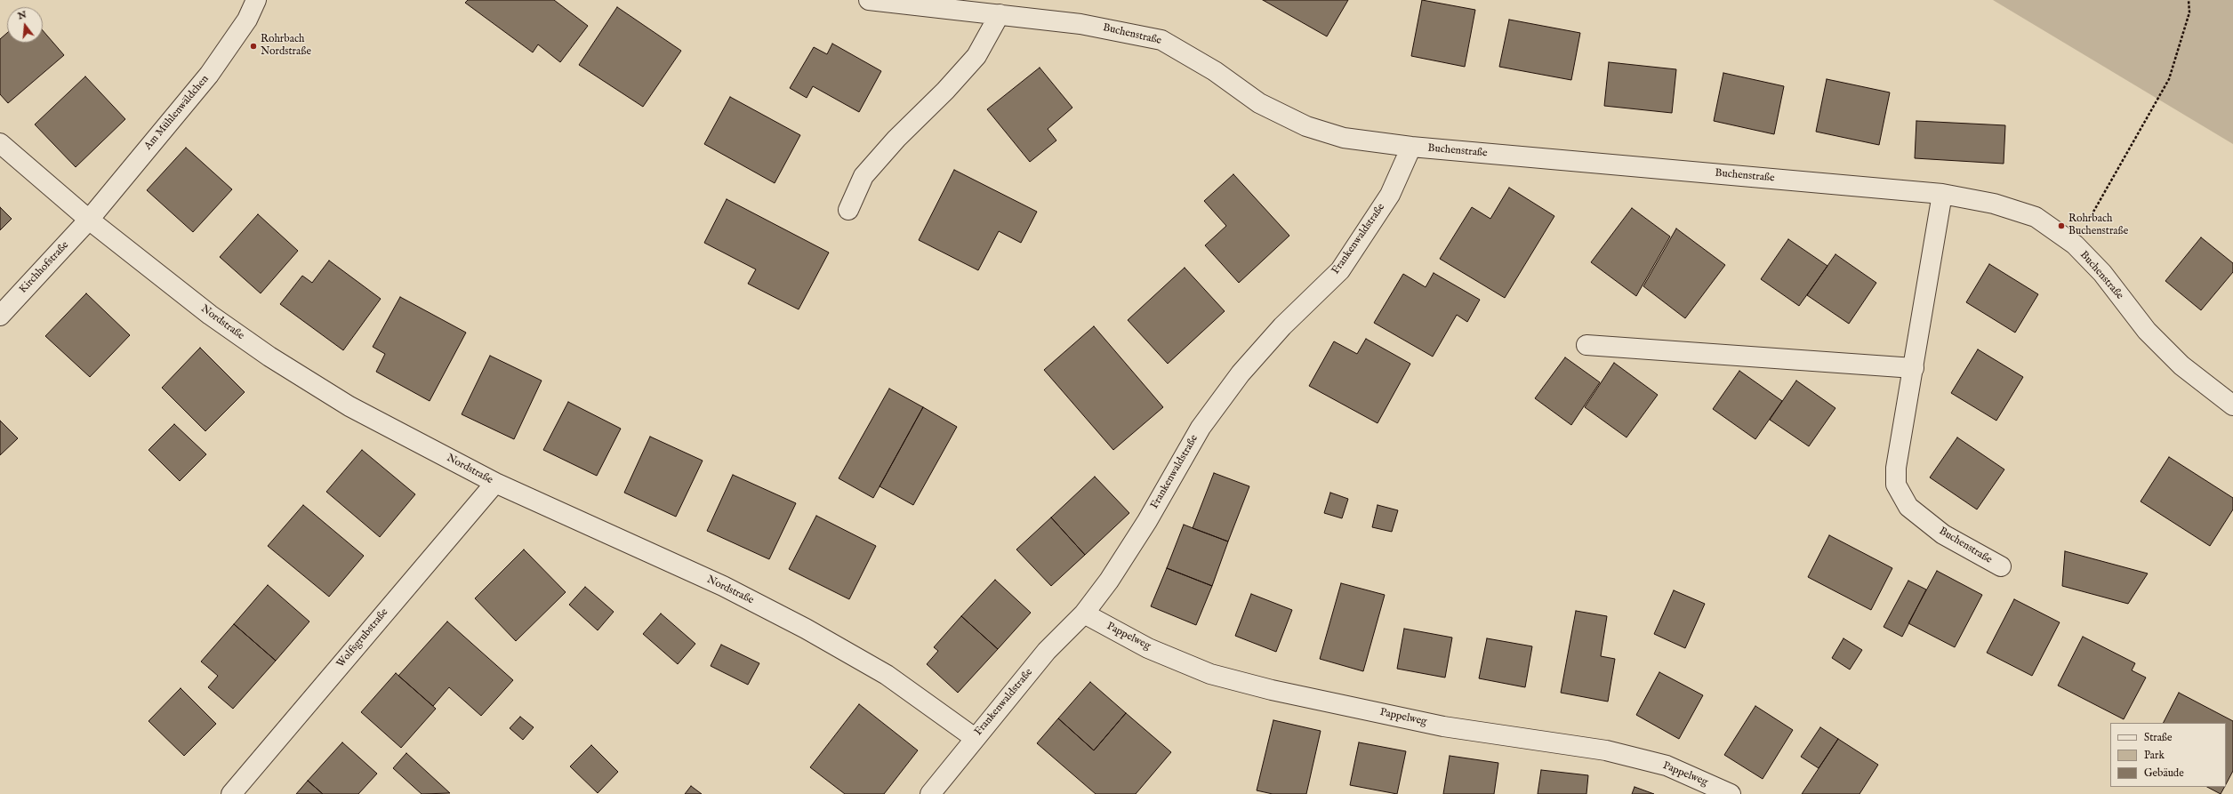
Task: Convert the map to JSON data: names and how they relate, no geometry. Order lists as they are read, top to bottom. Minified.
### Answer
{"streets":{"street":["Buchenstraße","Am Mühlenwäldchen","Frankenwaldstraße","Kirchhofstraße","Nordstraße","Pappelweg","Wolfsgrubstraße"]},"crossings":[["Buchenstraße","Frankenwaldstraße"],["Am Mühlenwäldchen","Kirchhofstraße"],["Am Mühlenwäldchen","Nordstraße"],["Frankenwaldstraße","Nordstraße"],["Frankenwaldstraße","Pappelweg"],["Kirchhofstraße","Nordstraße"],["Nordstraße","Wolfsgrubstraße"]],"places":["Rohrbach Nordstraße","Rohrbach Buchenstraße"],"legend":["Straße","Park","Gebäude"],"north":"top"}
